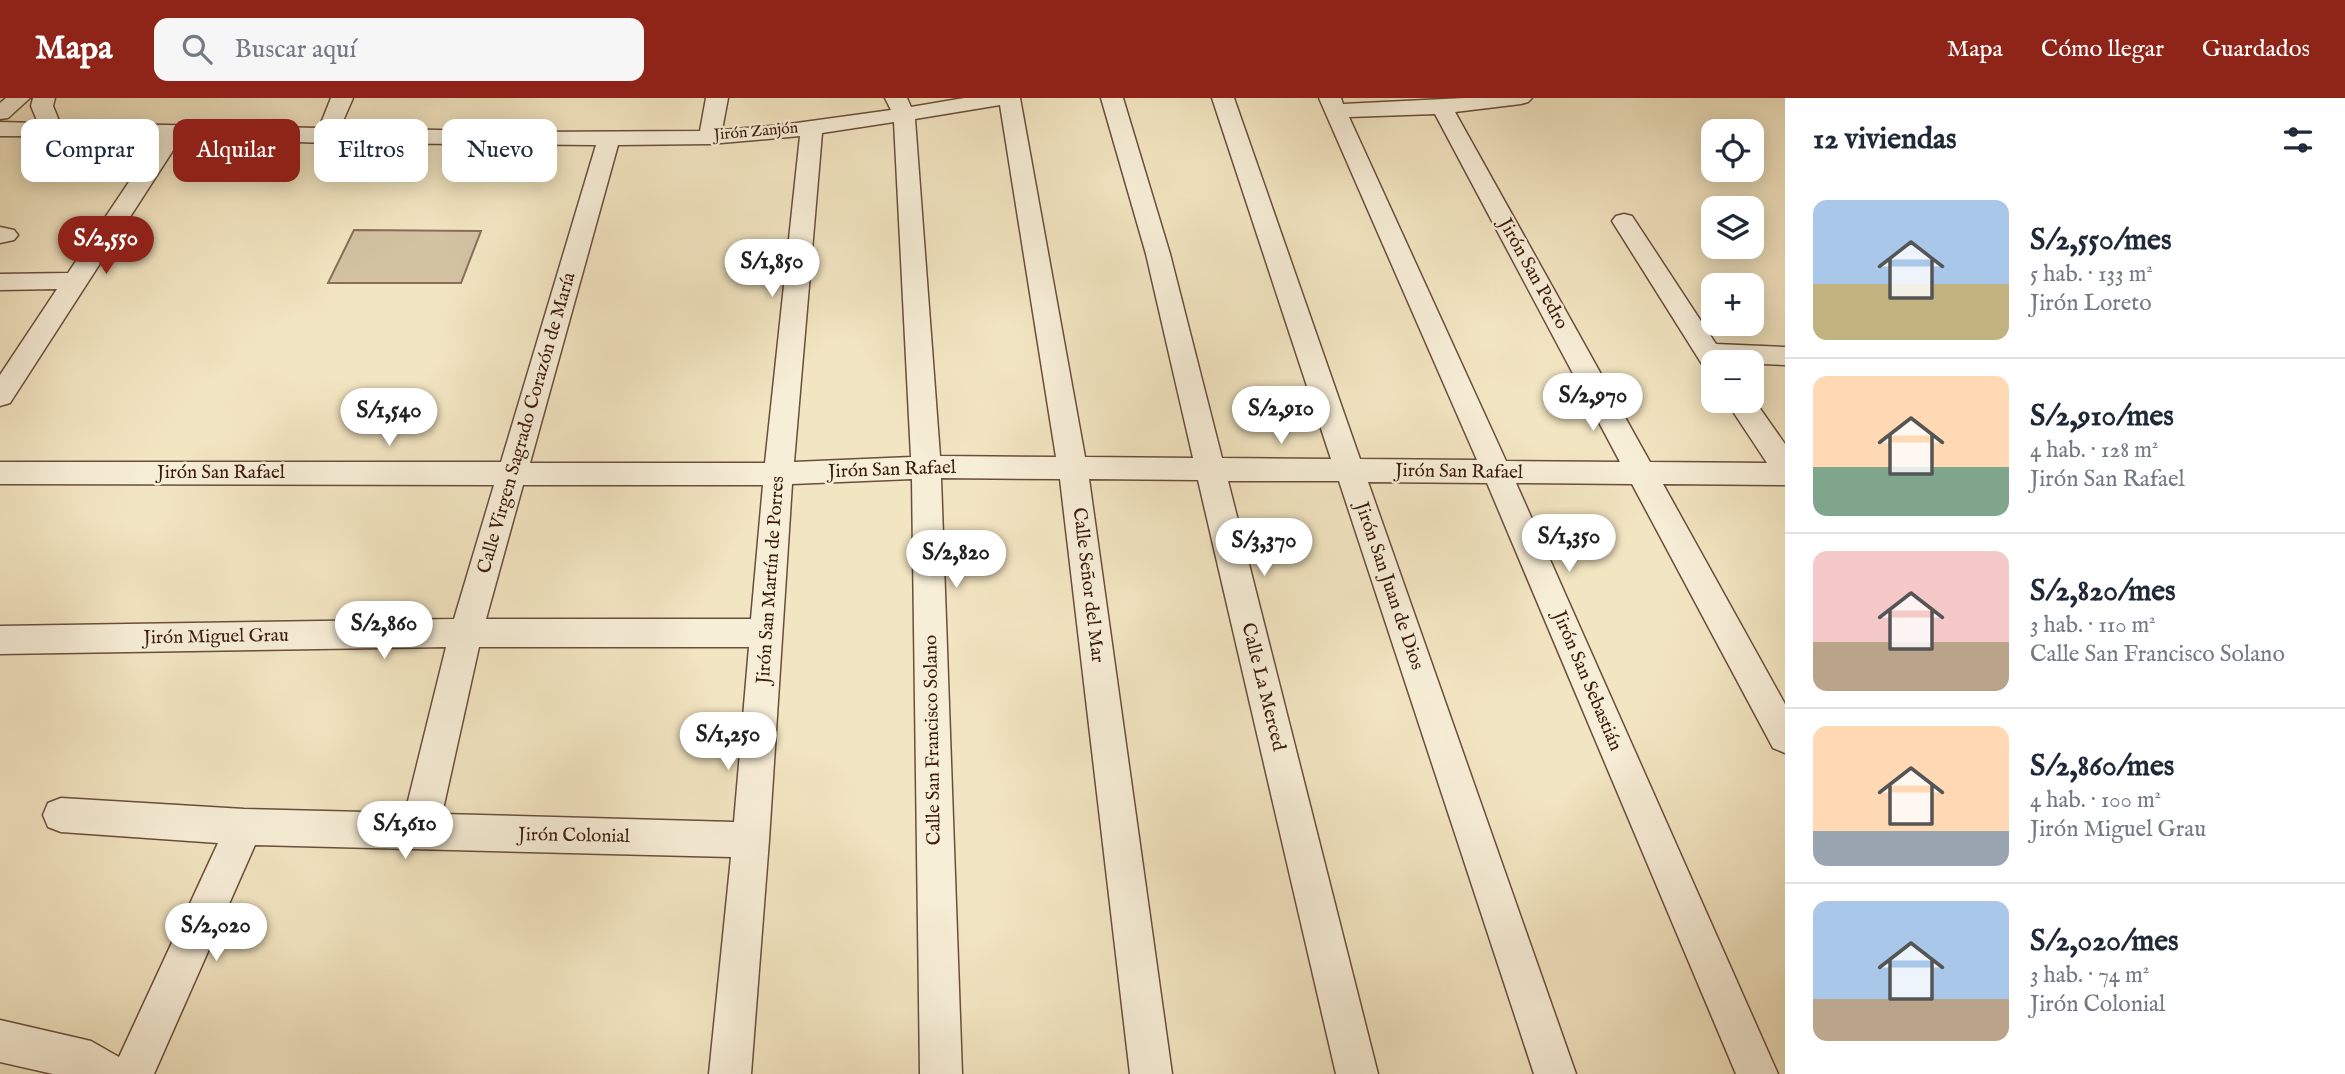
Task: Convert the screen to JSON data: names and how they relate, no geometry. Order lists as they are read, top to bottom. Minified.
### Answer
{"streets":{"street":["Jirón Zanjón","Jirón San Pedro","Calle Virgen Sagrado Corazón de María","Jirón San Rafael","Jirón San Martín de Porres","Calle Señor del Mar","Jirón San Juan de Dios","Jirón Miguel Grau","Jirón San Sebastián","Calle La Merced","Calle San Francisco Solano","Jirón Colonial"]},"crossings":[["Jirón Zanjón","Calle Virgen Sagrado Corazón de María"],["Jirón Zanjón","Jirón San Martín de Porres"],["Jirón Zanjón","Calle Señor del Mar"],["Jirón Zanjón","Calle San Francisco Solano"],["Jirón San Pedro","Jirón San Rafael"],["Calle Virgen Sagrado Corazón de María","Jirón San Rafael"],["Calle Virgen Sagrado Corazón de María","Jirón Miguel Grau"],["Calle Virgen Sagrado Corazón de María","Jirón Colonial"],["Jirón San Rafael","Jirón San Martín de Porres"],["Jirón San Rafael","Calle Señor del Mar"],["Jirón San Rafael","Jirón San Juan de Dios"],["Jirón San Rafael","Jirón San Sebastián"],["Jirón San Rafael","Calle La Merced"],["Jirón San Rafael","Calle San Francisco Solano"],["Jirón San Martín de Porres","Jirón Miguel Grau"],["Jirón San Martín de Porres","Jirón Colonial"]],"page":{"header":"Mapa","search":"Buscar aquí","nav":["Mapa","Cómo llegar","Guardados"],"heading":"12 viviendas","map_buttons":["+","−"],"chip":["Comprar","Alquilar","Filtros","Nuevo"],"list":[{"name":"S/2,550/mes","note":"5 hab. · 133 m² · Jirón Loreto"},{"name":"S/2,910/mes","note":"4 hab. · 128 m² · Jirón San Rafael"},{"name":"S/2,820/mes","note":"3 hab. · 110 m² · Calle San Francisco Solano"},{"name":"S/2,860/mes","note":"4 hab. · 100 m² · Jirón Miguel Grau"},{"name":"S/2,020/mes","note":"3 hab. · 74 m² · Jirón Colonial"}],"price":["S/2,550","S/1,850","S/2,970","S/2,910","S/1,540","S/1,350","S/3,370","S/2,820","S/2,860","S/1,250","S/1,610","S/2,020"]}}
